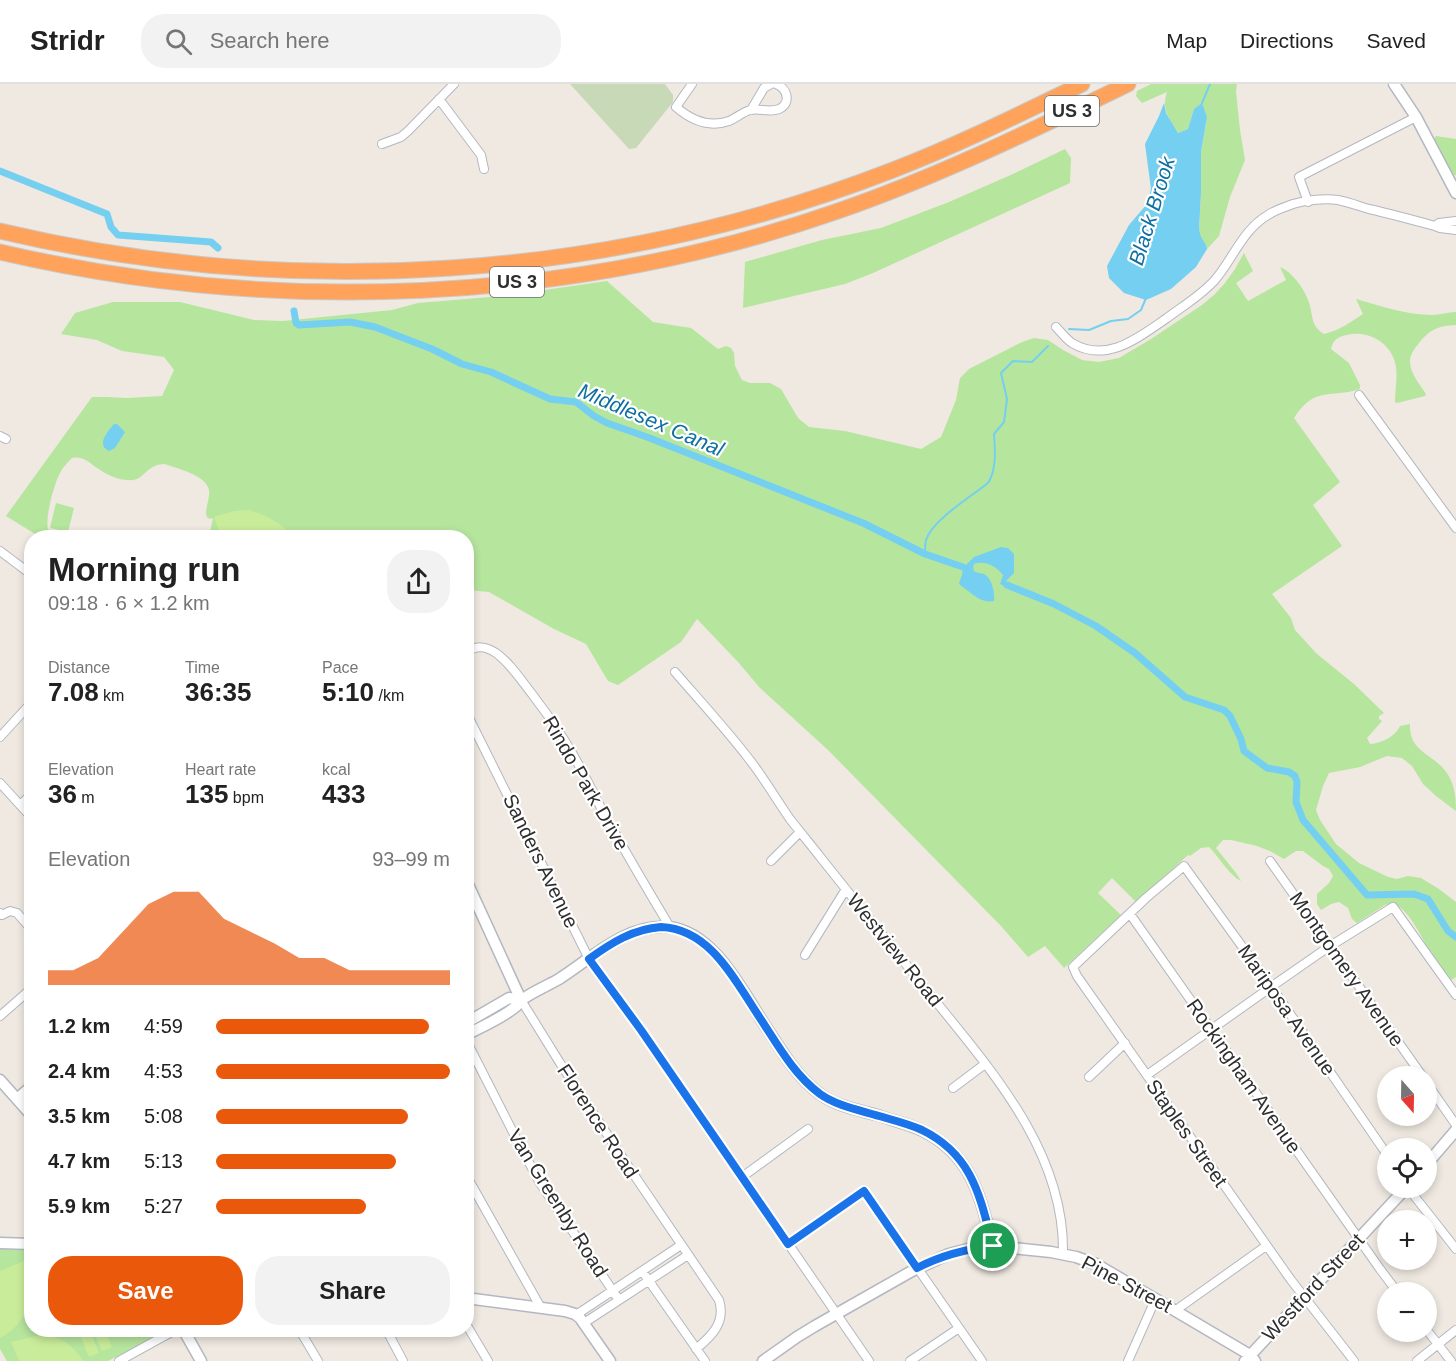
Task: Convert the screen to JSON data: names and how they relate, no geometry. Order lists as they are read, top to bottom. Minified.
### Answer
{"streets":{"highway":["US 3"],"street":["Rindo Park Drive","Sanders Avenue","Westview Road","Montgomery Avenue","Mariposa Avenue","Rockingham Avenue","Florence Road","Staples Street","Van Greenby Road","Pine Street","Westford Street"]},"crossings":[["Sanders Avenue","Pine Street"],["Westview Road","Pine Street"],["Mariposa Avenue","Rockingham Avenue"],["Mariposa Avenue","Staples Street"],["Rockingham Avenue","Staples Street"],["Rockingham Avenue","Westford Street"],["Staples Street","Westford Street"],["Pine Street","Westford Street"]],"water":["Black Brook","Middlesex Canal"],"north":"bottom","page":{"header":"Stridr","search":"Search here","nav":["Map","Directions","Saved"],"heading":["Morning run","09:18 · 6 × 1.2 km"],"stats":[["Distance","7.08 km"],["Time","36:35"],["Pace","5:10 /km"],["Elevation","36 m"],["Heart rate","135 bpm"],["kcal","433"]],"chart":["Elevation","93–99 m"],"list":[{"name":"1.2 km","note":"4:59"},{"name":"2.4 km","note":"4:53"},{"name":"3.5 km","note":"5:08"},{"name":"4.7 km","note":"5:13"},{"name":"5.9 km","note":"5:27"}],"map_buttons":["+","−"],"buttons":["Save","Share"]}}
